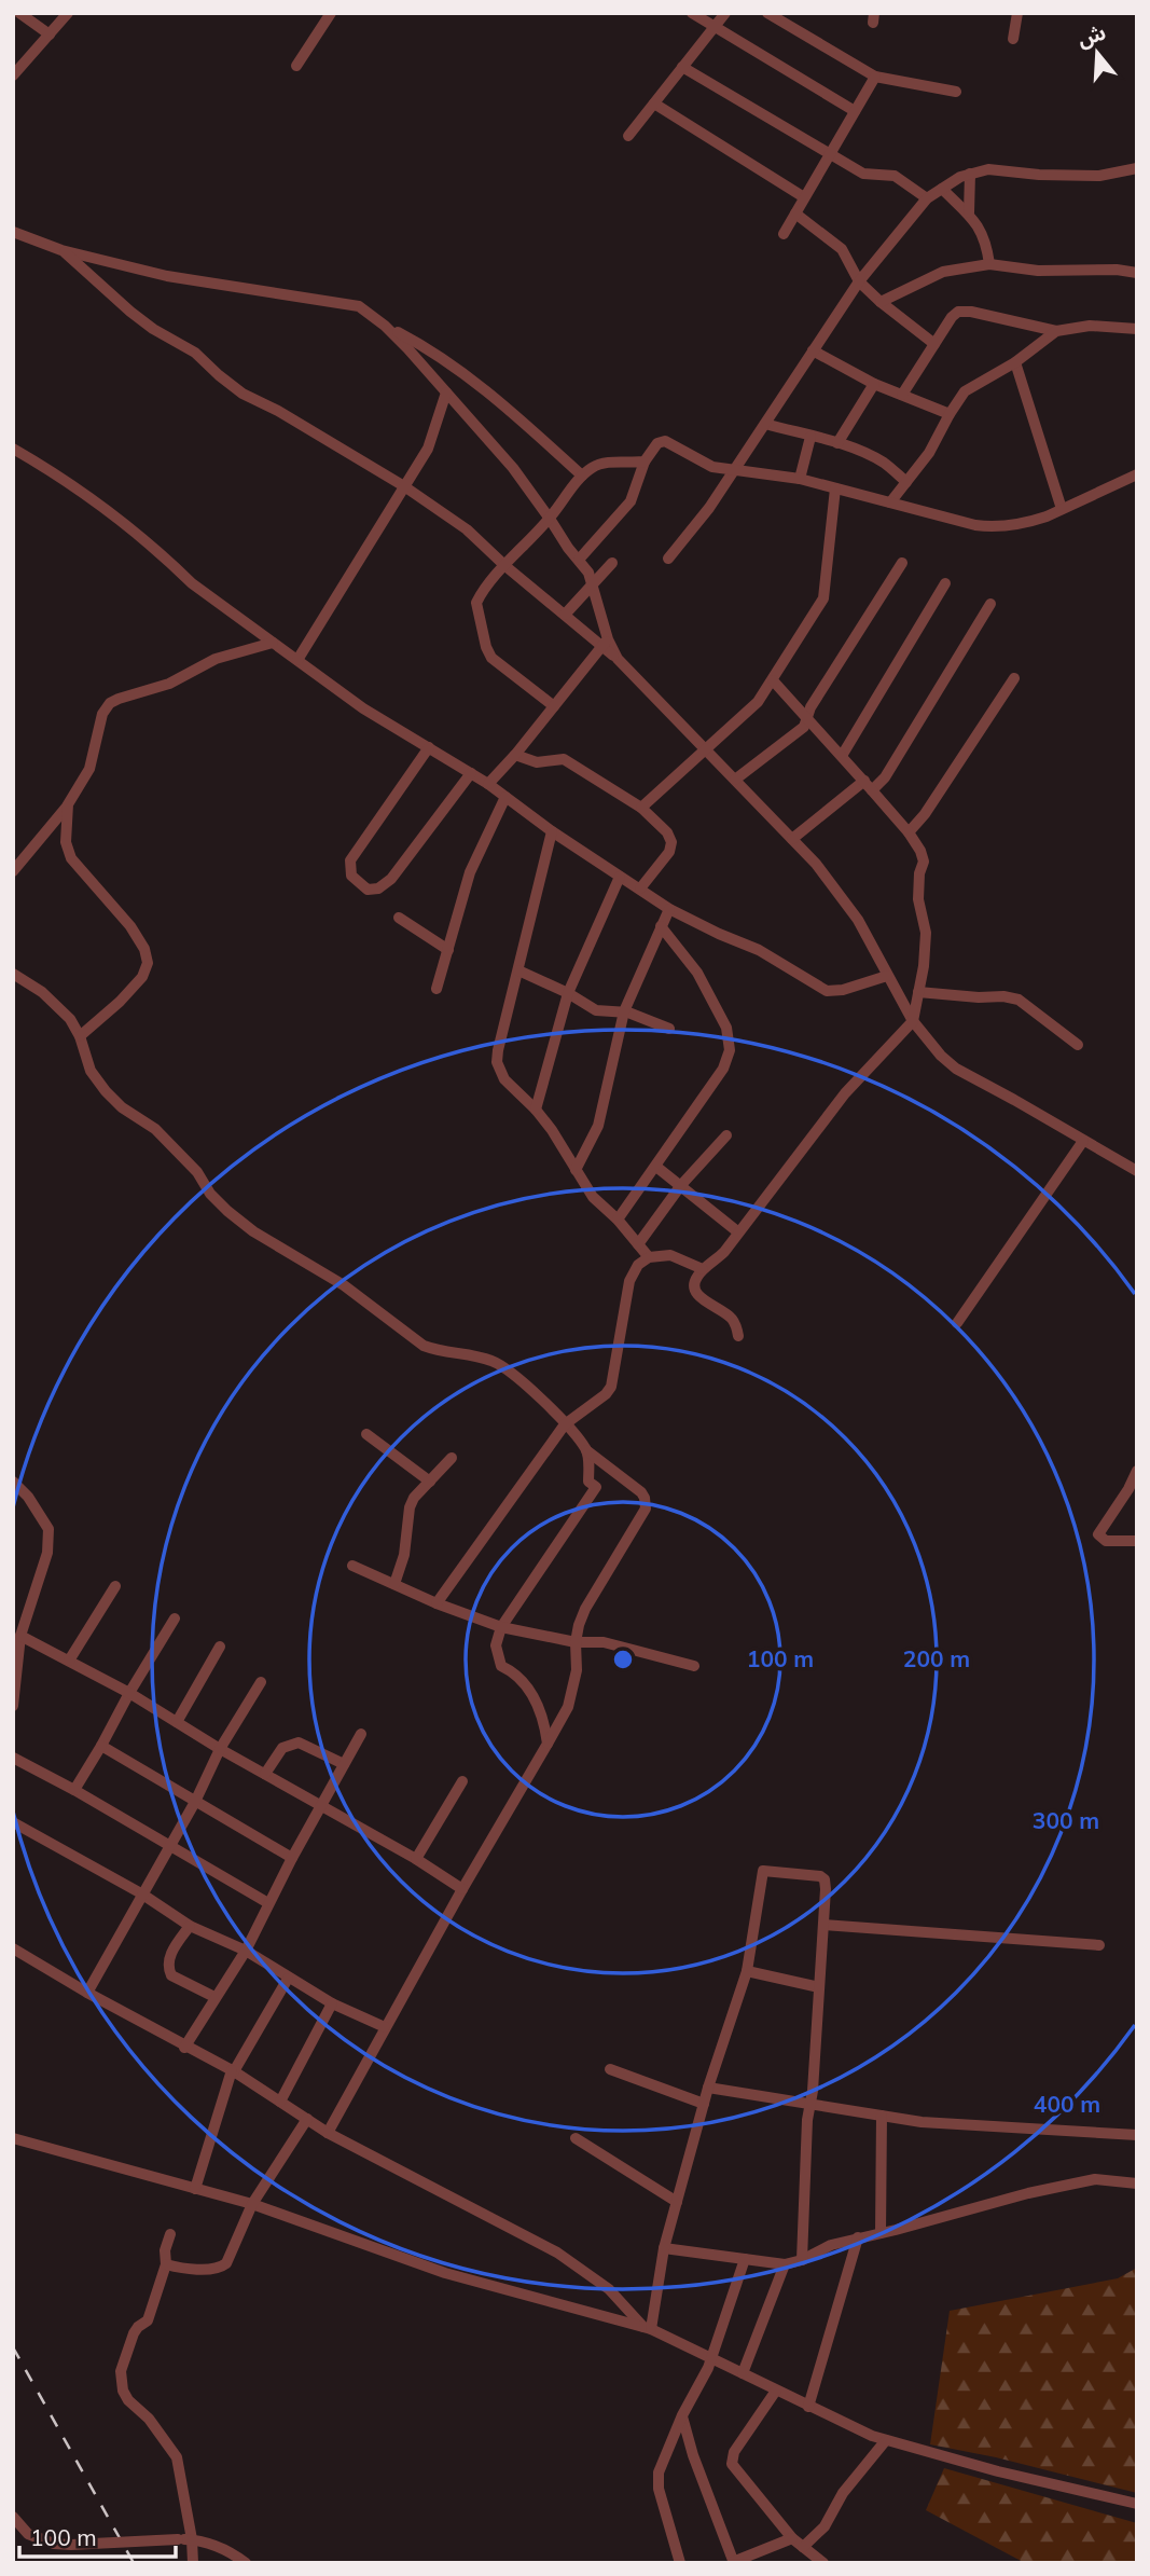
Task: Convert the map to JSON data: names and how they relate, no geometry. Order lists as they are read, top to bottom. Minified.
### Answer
{"scale_bar":"100 m","north":"top","rings":["100 m","200 m","300 m","400 m"]}
